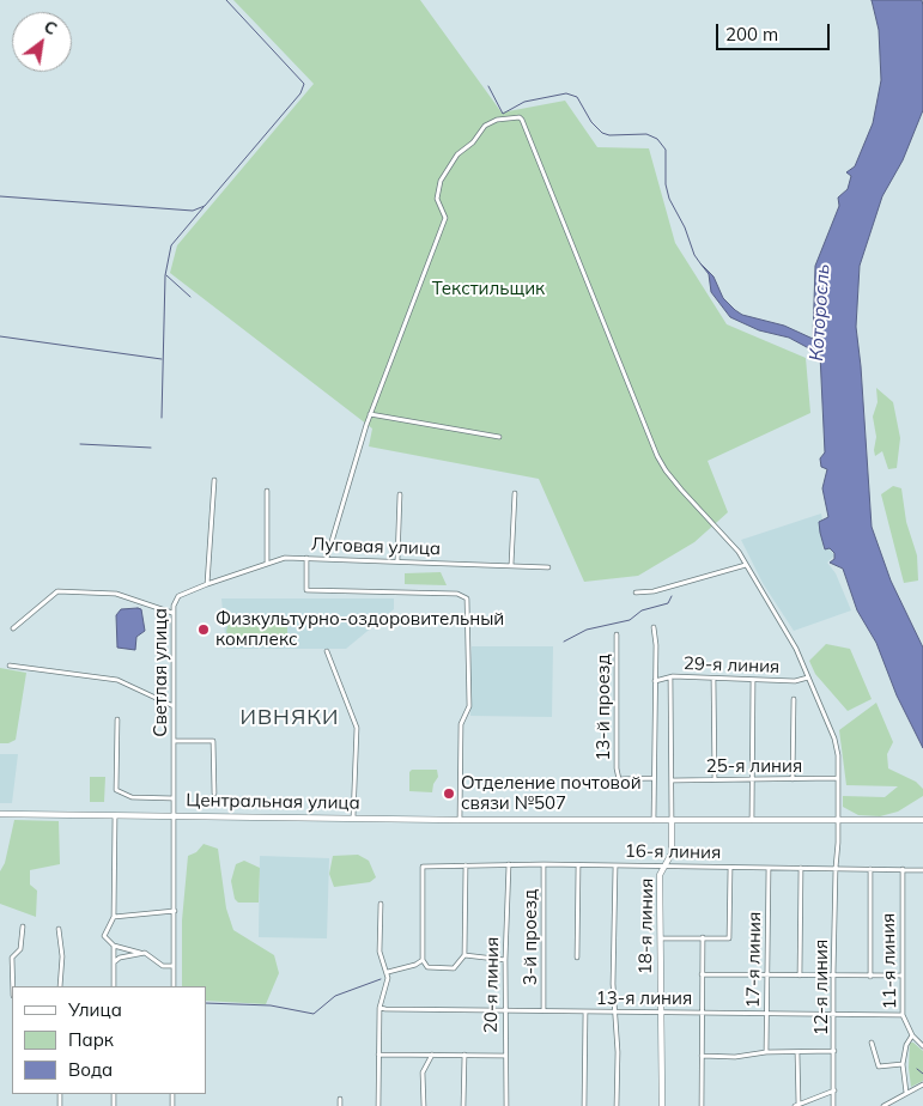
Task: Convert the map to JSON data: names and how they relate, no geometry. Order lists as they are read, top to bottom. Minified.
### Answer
{"streets":{"street":["Луговая улица","29-я линия","Светлая улица","13-й проезд","25-я линия","Центральная улица","16-я линия","18-я линия","3-й проезд","17-я линия","11-я линия","20-я линия","12-я линия","13-я линия"]},"crossings":[["Луговая улица","Светлая улица"],["29-я линия","18-я линия"],["29-я линия","12-я линия"],["Светлая улица","Центральная улица"],["25-я линия","18-я линия"],["25-я линия","12-я линия"],["Центральная улица","16-я линия"],["16-я линия","18-я линия"],["16-я линия","3-й проезд"],["16-я линия","17-я линия"],["16-я линия","11-я линия"],["16-я линия","20-я линия"],["16-я линия","12-я линия"],["18-я линия","13-я линия"],["3-й проезд","13-я линия"],["17-я линия","13-я линия"],["11-я линия","13-я линия"],["20-я линия","13-я линия"],["12-я линия","13-я линия"]],"districts":["ИВНЯКИ"],"water":["Которосль"],"parks":["Текстильщик"],"places":["Физкультурно-оздоровительный комплекс","Отделение почтовой связи №507"],"legend":["Улица","Парк","Вода"],"scale_bar":"200 m","north":"top right"}
